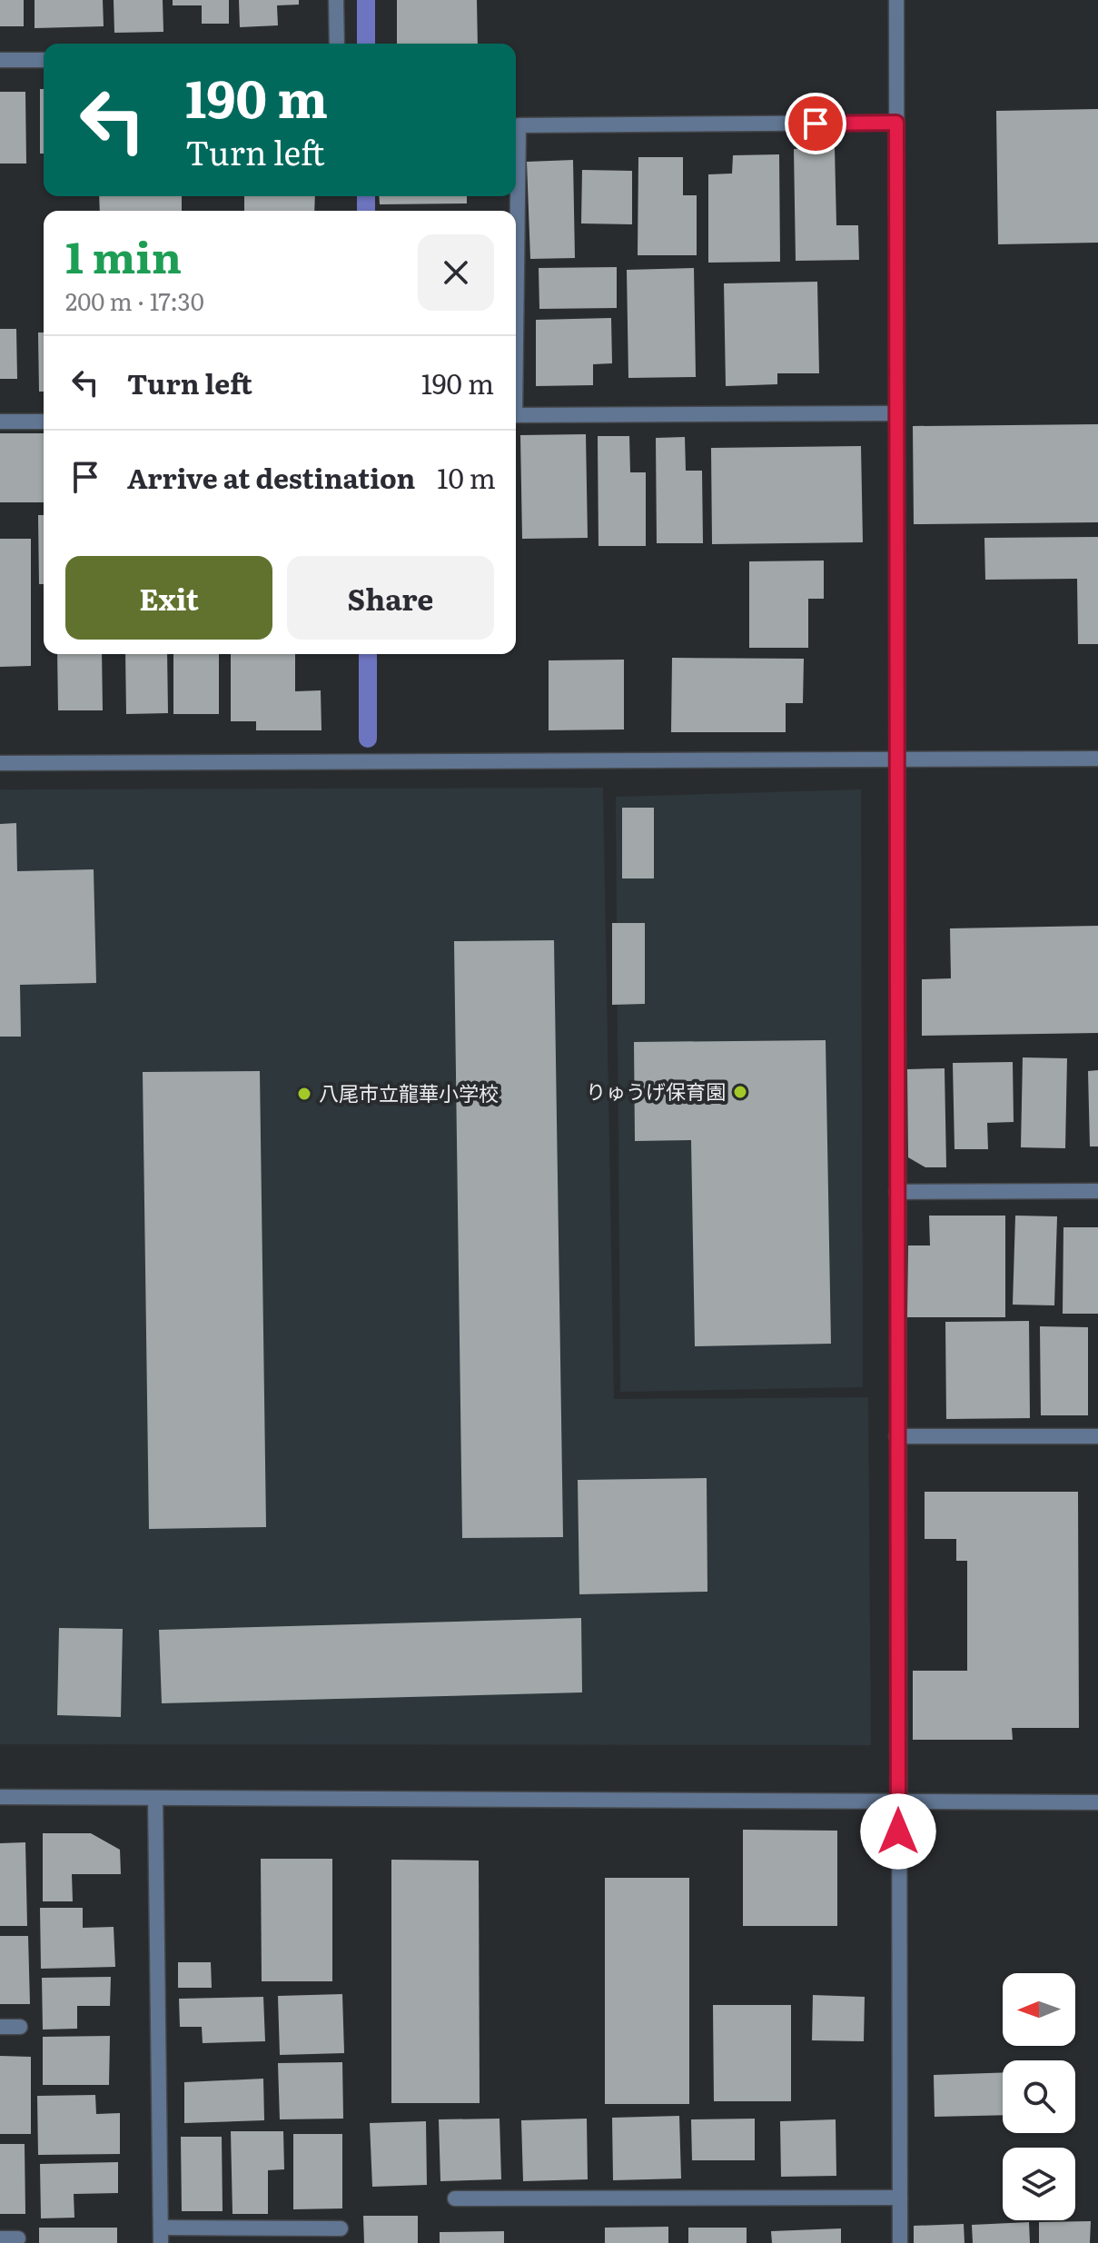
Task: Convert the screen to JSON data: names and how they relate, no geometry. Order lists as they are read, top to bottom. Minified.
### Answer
{"places":["りゅうげ保育園","八尾市立龍華小学校"],"north":"left","page":{"turn":["190 m","Turn left"],"heading":["1 min","200 m · 17:30"],"list":[{"name":"Turn left","value":"190 m"},{"name":"Arrive at destination","value":"10 m"}],"buttons":["Exit","Share"]}}
